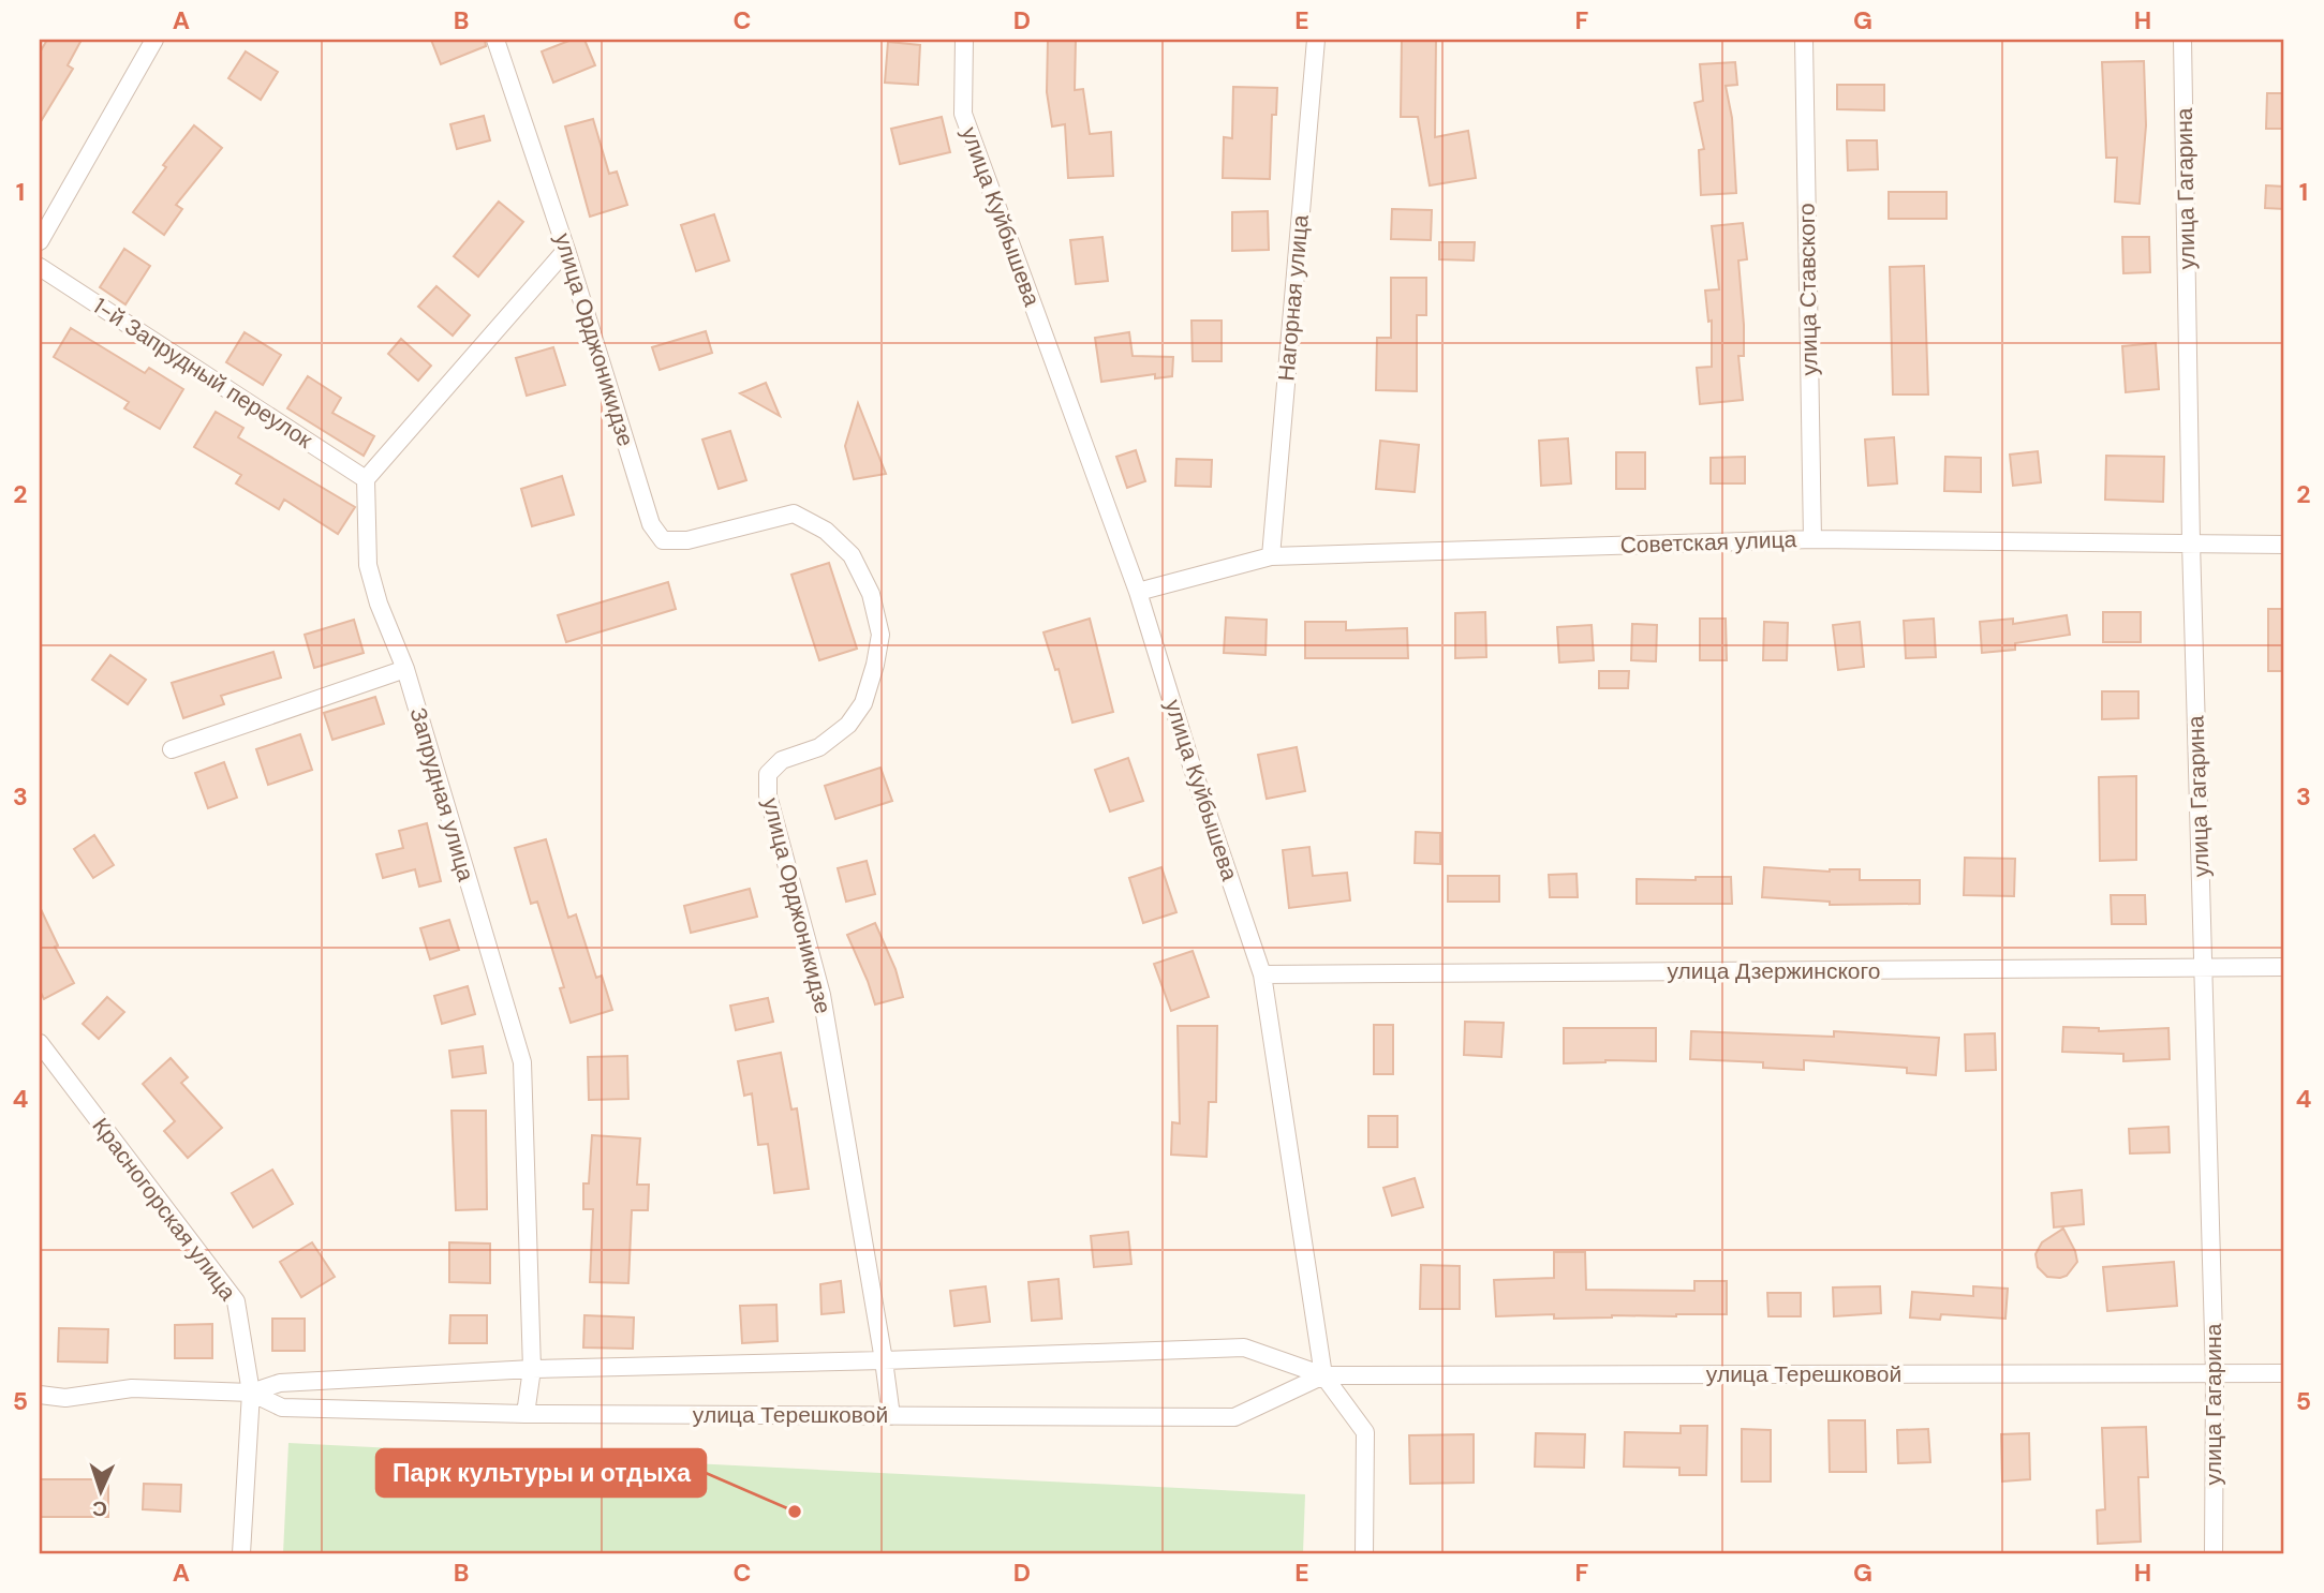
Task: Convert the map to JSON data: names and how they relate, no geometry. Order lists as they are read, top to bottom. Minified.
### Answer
{"streets":{"street":["улица Гагарина","улица Куйбышева","улица Ставского","Нагорная улица","улица Орджоникидзе","1-й Запрудный переулок","Советская улица","Запрудная улица","улица Дзержинского","Красногорская улица","улица Терешковой"]},"crossings":[["улица Гагарина","Советская улица"],["улица Гагарина","улица Дзержинского"],["улица Гагарина","улица Терешковой"],["улица Куйбышева","Советская улица"],["улица Куйбышева","улица Дзержинского"],["улица Куйбышева","улица Терешковой"],["улица Ставского","Советская улица"],["Нагорная улица","Советская улица"],["улица Орджоникидзе","улица Терешковой"],["1-й Запрудный переулок","Запрудная улица"],["Запрудная улица","улица Терешковой"],["Красногорская улица","улица Терешковой"]],"places":["Парк культуры и отдыха"],"north":"bottom","grid":{"columns":["A","B","C","D","E","F","G","H"],"rows":["1","2","3","4","5"]}}
